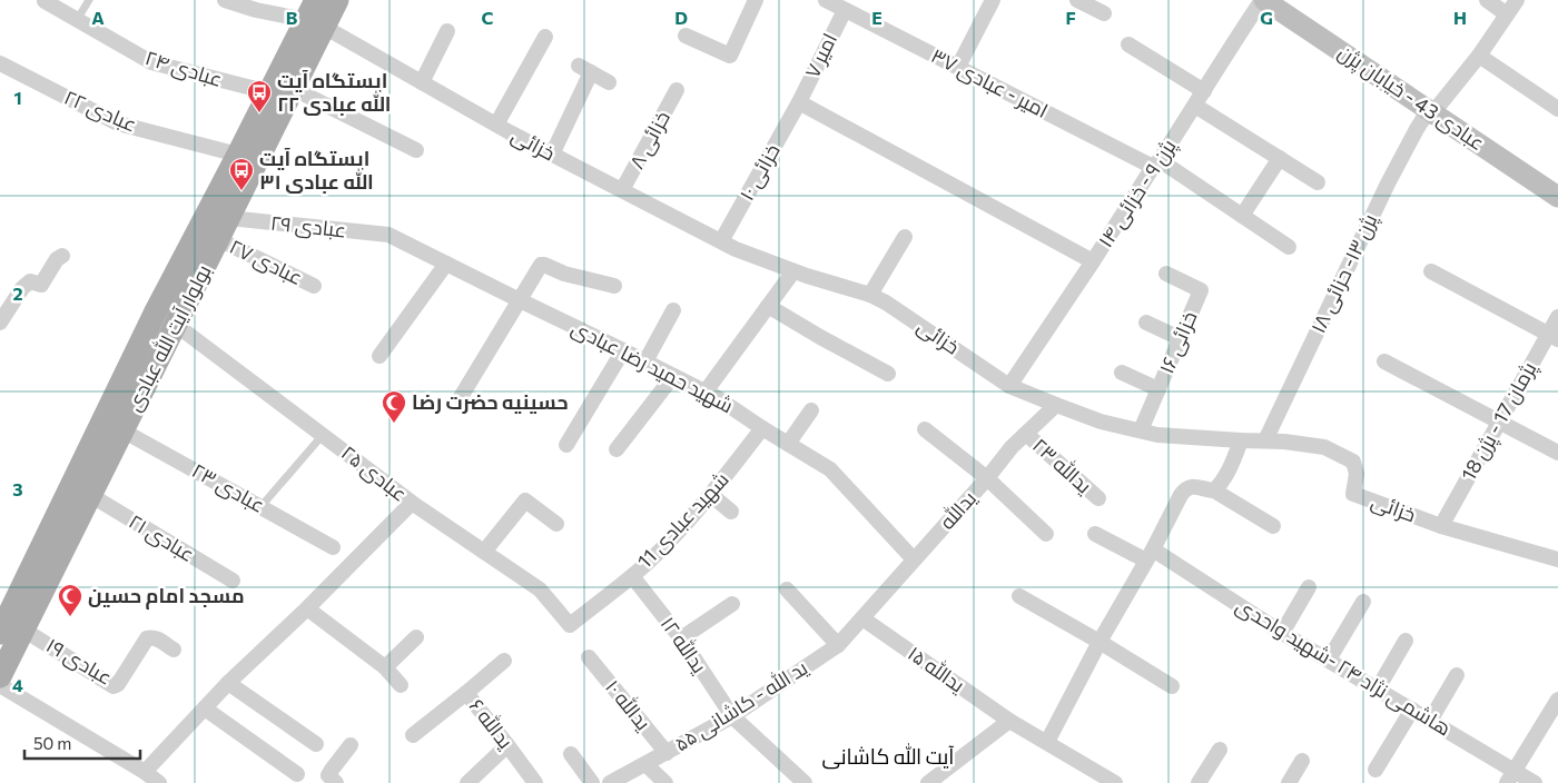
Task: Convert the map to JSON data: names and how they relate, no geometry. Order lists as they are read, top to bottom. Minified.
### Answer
{"streets":{"main road":["بولوار آیت الله عبادی"],"street":["امیر ۷","عبادی ۲۴","امیر - عبادی ۳۷","عبادی 43 - خیابان پژن","عبادی ۲۲","خزائی ۸","خزائی","خزائی ۱۰","پژن ۹ - خزائی ۱۴","عبادی ۲۹","عبادی ۲۷","پژن ۱۳- حزائی ۱۸","خزائی ۱۶","شهید حمید رضا عبادی","پژمان 17 - پژن 18","یدالله ۲۳","عبادی ۲۵","عبادی ۲۳","یدالله","شهید عبادی 11","عبادی ۲۱","یدالله ۱۲","عبادی ۱۹","هاشمی نژاد ۲۴ -شهید واحدی","یدالله ۱۵","یدالله ۱۰","ید الله - کاشانی ۵۵","یدالله ۶"]},"crossings":[["امیر ۷","امیر - عبادی ۳۷"],["امیر ۷","خزائی ۱۰"],["عبادی ۲۴","بولوار آیت الله عبادی"],["امیر - عبادی ۳۷","پژن ۹ - خزائی ۱۴"],["عبادی 43 - خیابان پژن","پژن ۹ - خزائی ۱۴"],["عبادی 43 - خیابان پژن","پژن ۱۳- حزائی ۱۸"],["عبادی ۲۲","بولوار آیت الله عبادی"],["خزائی ۸","خزائی"],["خزائی","خزائی ۱۰"],["خزائی","پژن ۹ - خزائی ۱۴"],["خزائی","پژن ۱۳- حزائی ۱۸"],["خزائی","بولوار آیت الله عبادی"],["خزائی","خزائی ۱۶"],["خزائی","پژمان 17 - پژن 18"],["خزائی","یدالله"],["عبادی ۲۹","عبادی ۲۷"],["عبادی ۲۹","بولوار آیت الله عبادی"],["عبادی ۲۹","شهید حمید رضا عبادی"],["عبادی ۲۷","بولوار آیت الله عبادی"],["بولوار آیت الله عبادی","عبادی ۲۵"],["بولوار آیت الله عبادی","عبادی ۲۳"],["بولوار آیت الله عبادی","عبادی ۲۱"],["بولوار آیت الله عبادی","عبادی ۱۹"],["شهید حمید رضا عبادی","یدالله"],["شهید حمید رضا عبادی","شهید عبادی 11"],["یدالله ۲۳","یدالله"],["عبادی ۲۵","شهید عبادی 11"],["یدالله","یدالله ۱۵"],["یدالله","ید الله - کاشانی ۵۵"],["شهید عبادی 11","یدالله ۱۲"],["یدالله ۱۲","ید الله - کاشانی ۵۵"],["یدالله ۱۵","ید الله - کاشانی ۵۵"],["یدالله ۱۰","ید الله - کاشانی ۵۵"]],"districts":["آیت الله کاشانی"],"places":{"bus stop":["ایستگاه آیت الله عبادی ۲۲","ایستگاه آیت الله عبادی ۳۱"],"mosque":["حسینیه حضرت رضا","مسجد امام حسین"]},"scale_bar":"50 m","grid":{"columns":["A","B","C","D","E","F","G","H"],"rows":["1","2","3","4"]}}
